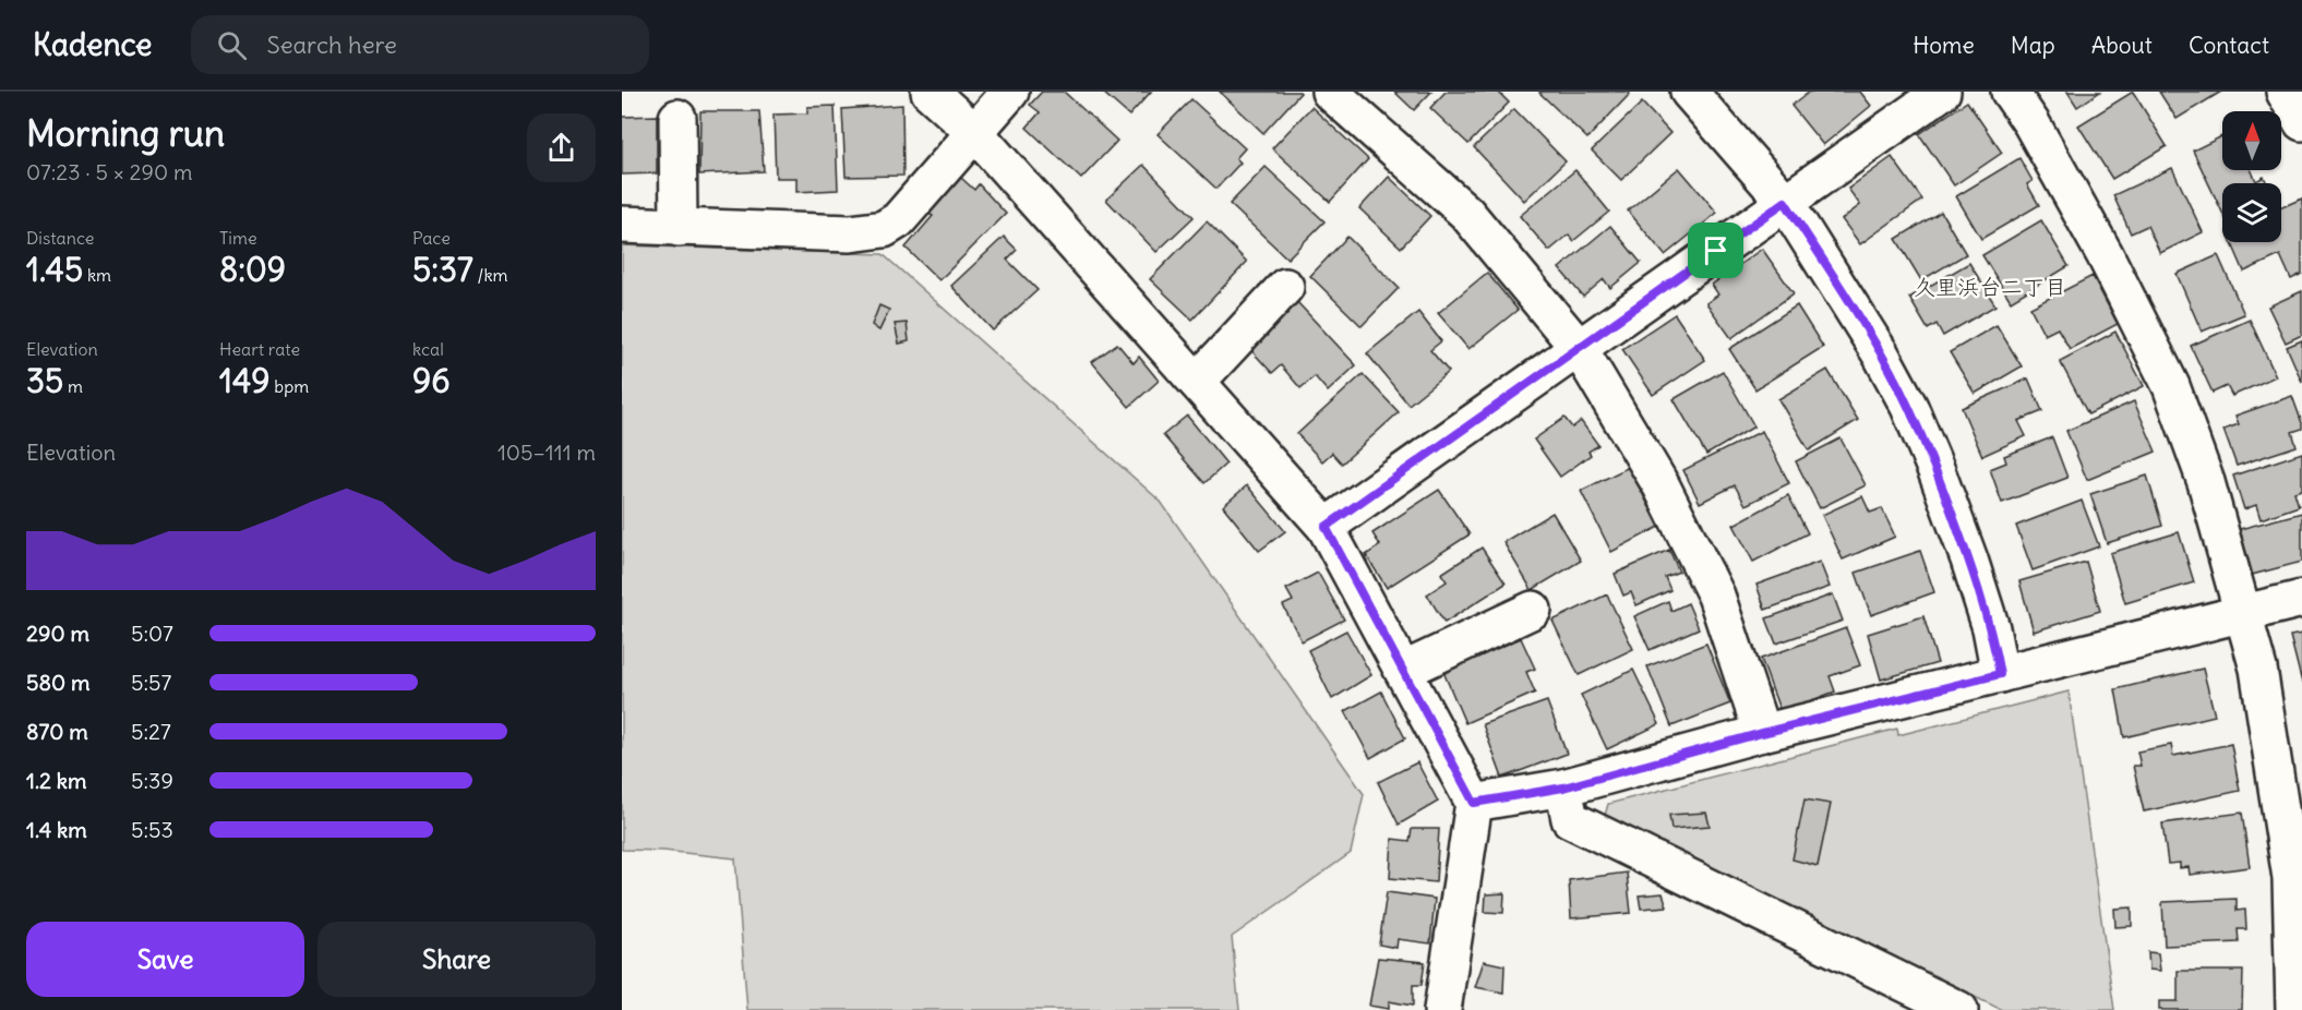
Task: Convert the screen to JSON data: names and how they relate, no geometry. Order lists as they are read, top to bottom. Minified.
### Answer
{"districts":["久里浜台二丁目"],"north":"top","page":{"header":"Kadence","search":"Search here","nav":["Home","Map","About","Contact"],"heading":["Morning run","07:23 · 5 × 290 m"],"stats":[["Distance","1.45 km"],["Time","8:09"],["Pace","5:37 /km"],["Elevation","35 m"],["Heart rate","149 bpm"],["kcal","96"]],"chart":["Elevation","105–111 m"],"list":[{"name":"290 m","note":"5:07"},{"name":"580 m","note":"5:57"},{"name":"870 m","note":"5:27"},{"name":"1.2 km","note":"5:39"},{"name":"1.4 km","note":"5:53"}],"buttons":["Save","Share"]}}
